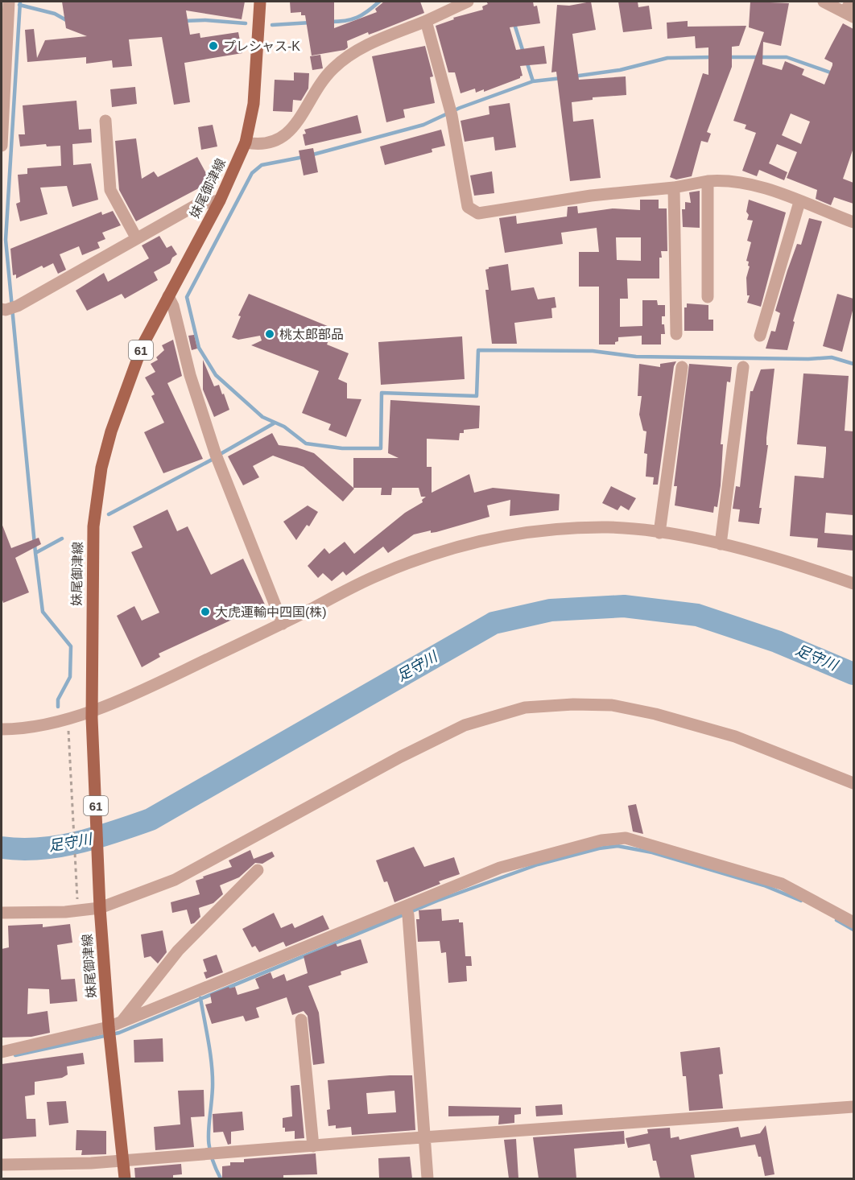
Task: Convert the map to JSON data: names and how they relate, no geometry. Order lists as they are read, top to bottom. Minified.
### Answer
{"streets":{"main road":["妹尾御津線","61"]},"water":["足守川"],"places":["プレシャス-K","桃太郎部品","大虎運輸中四国(株)"]}
